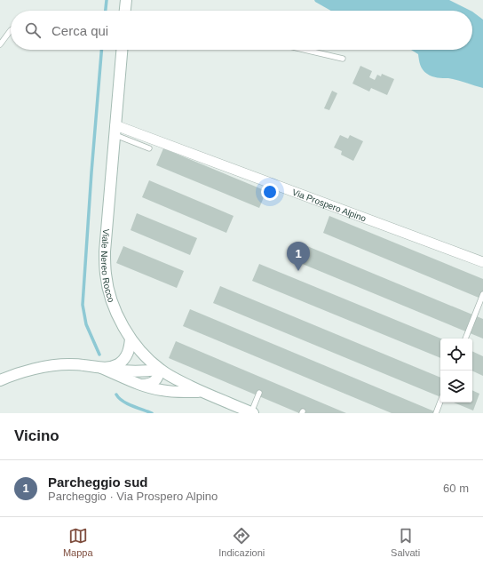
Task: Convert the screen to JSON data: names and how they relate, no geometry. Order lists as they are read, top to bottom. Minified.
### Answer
{"streets":{"street":["Via Prospero Alpino","Viale Nereo Rocco"]},"crossings":[["Via Prospero Alpino","Viale Nereo Rocco"]],"page":{"search":"Cerca qui","pins":"1","heading":"Vicino","list":[{"mark":"1","name":"Parcheggio sud","note":"Parcheggio · Via Prospero Alpino","value":"60 m"}],"nav":["Mappa","Indicazioni","Salvati"]}}
